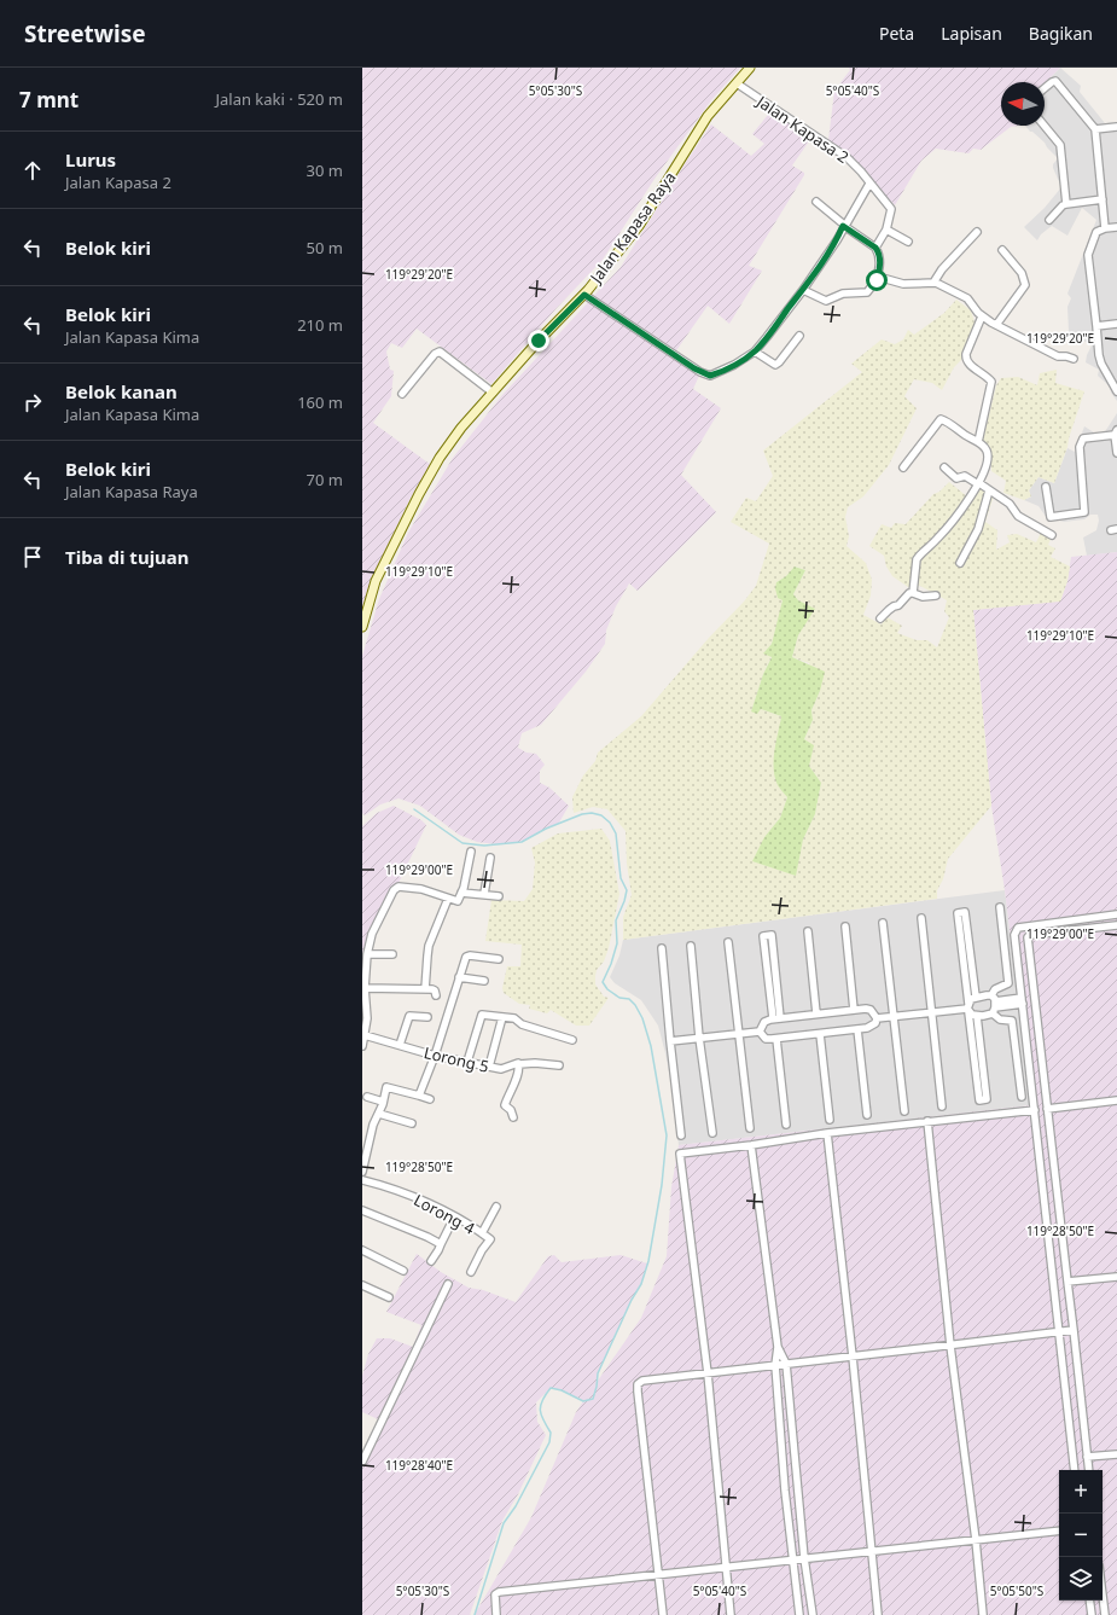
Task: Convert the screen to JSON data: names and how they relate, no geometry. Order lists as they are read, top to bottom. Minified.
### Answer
{"streets":{"main road":["Jalan Kapasa Raya"],"street":["Jalan Kapasa 2","Lorong 5","Lorong 4"]},"crossings":[["Jalan Kapasa 2","Jalan Kapasa Raya"]],"north":"left","page":{"header":"Streetwise","nav":["Peta","Lapisan","Bagikan"],"heading":["7 mnt","Jalan kaki · 520 m"],"list":[["Lurus","Jalan Kapasa 2","30 m"],["Belok kiri","50 m"],["Belok kiri","Jalan Kapasa Kima","210 m"],["Belok kanan","Jalan Kapasa Kima","160 m"],["Belok kiri","Jalan Kapasa Raya","70 m"],"Tiba di tujuan"],"map_buttons":["+","−"]},"coordinates":["5°05'30\"S","5°05'40\"S","119°29'20\"E","119°29'10\"E","119°29'00\"E","119°28'50\"E","119°28'40\"E","5°05'50\"S"]}
